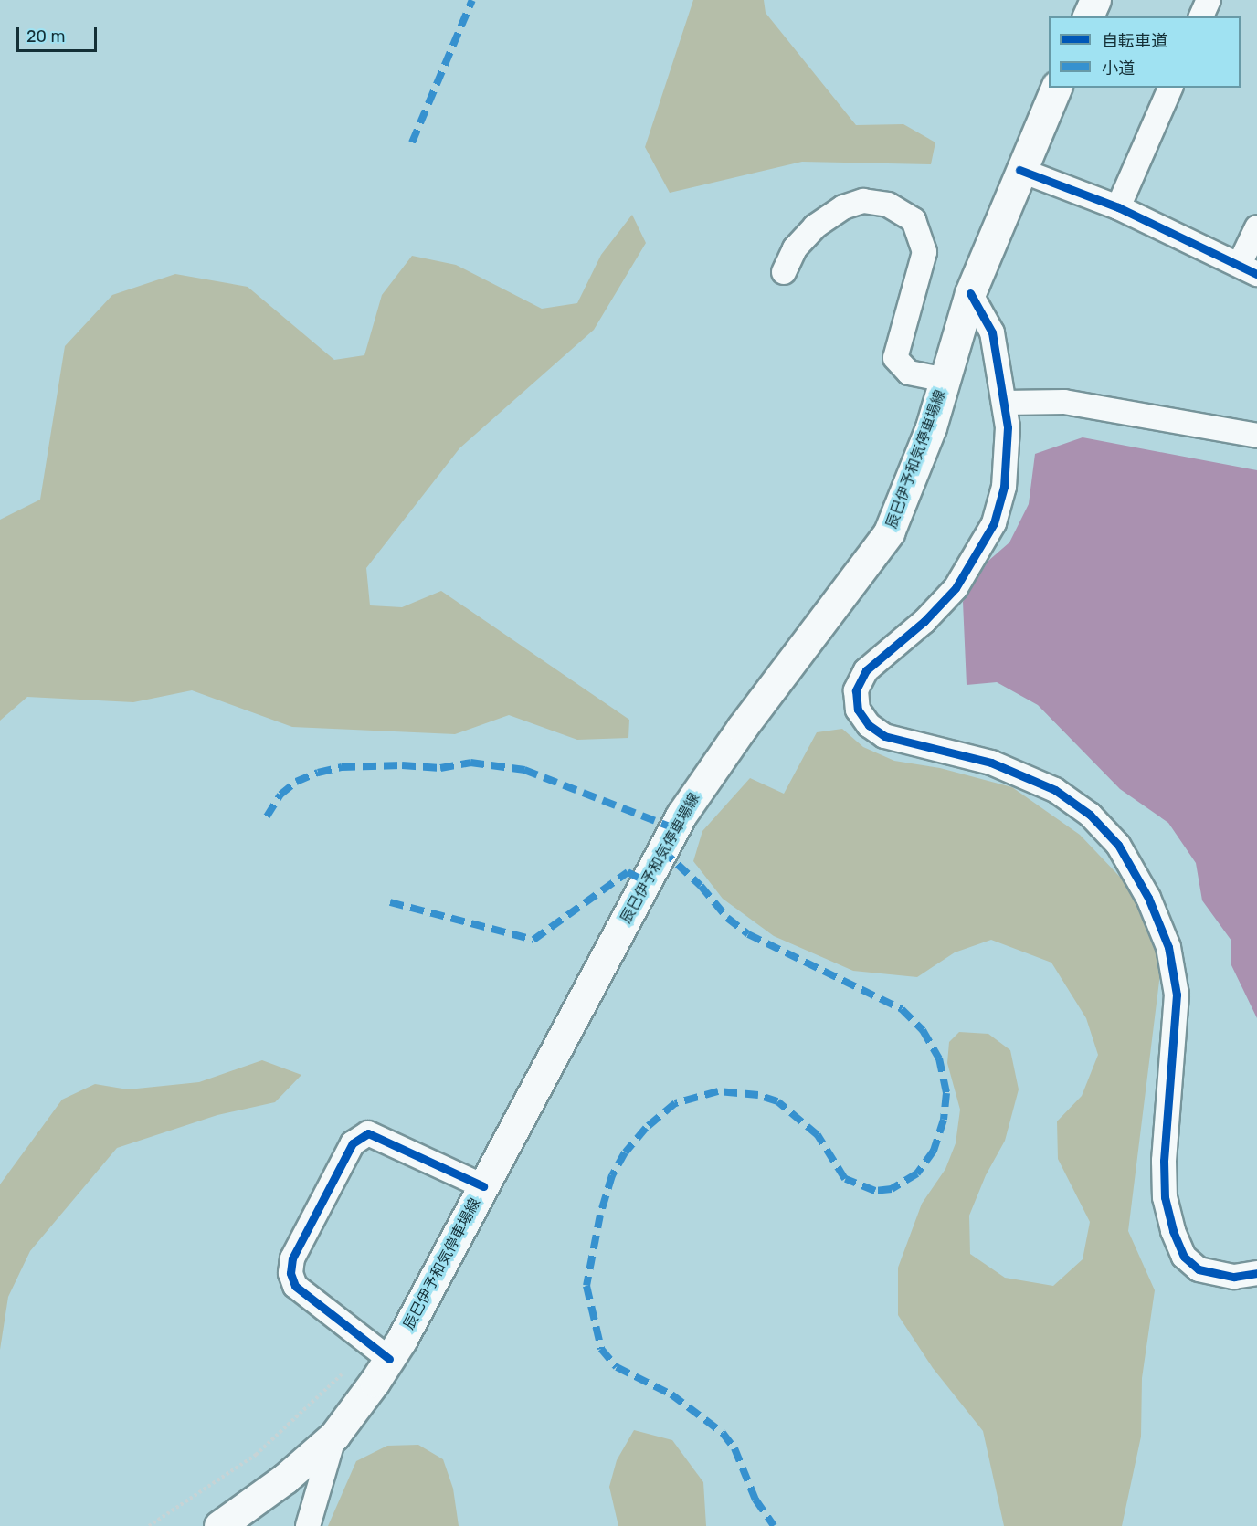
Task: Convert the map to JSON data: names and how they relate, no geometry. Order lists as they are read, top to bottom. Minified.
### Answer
{"streets":{"main road":["辰巳伊予和気停車場線"]},"legend":["自転車道","小道"],"scale_bar":"20 m"}
